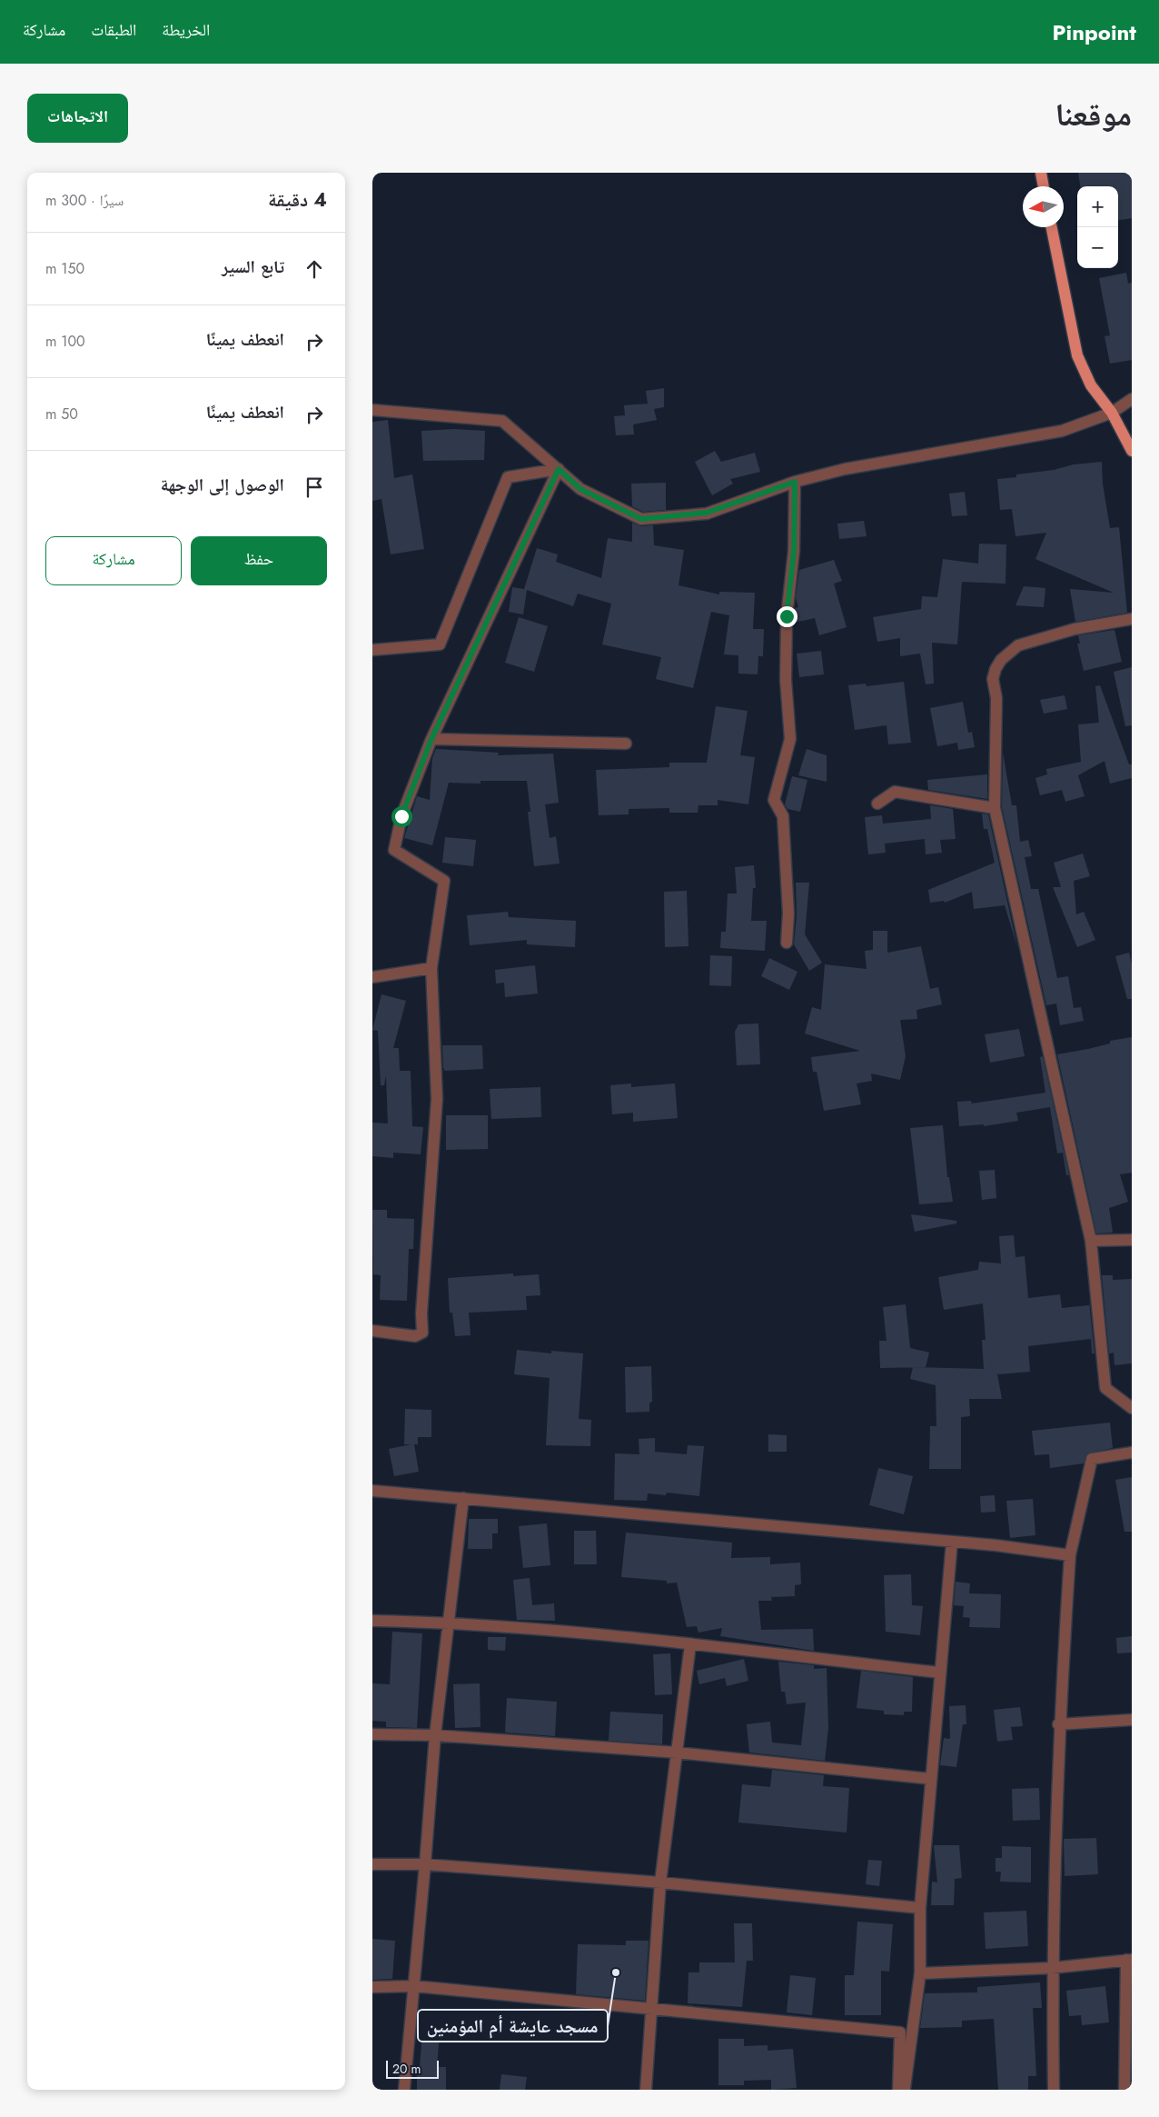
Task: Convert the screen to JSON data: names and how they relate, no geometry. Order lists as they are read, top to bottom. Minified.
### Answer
{"places":["مسجد عايشة أم المؤمنين"],"scale_bar":"20 m","north":"left","page":{"header":"Pinpoint","nav":["الخريطة","الطبقات","مشاركة"],"title":"موقعنا","buttons":["الاتجاهات",["حفظ","مشاركة"]],"heading":["4 دقيقة","سيرًا · 300 m"],"map_buttons":["+","−"],"list":[["تابع السير","150 m"],["انعطف يمينًا","100 m"],["انعطف يمينًا","50 m"],"الوصول إلى الوجهة"],"scale":"20 m"}}
